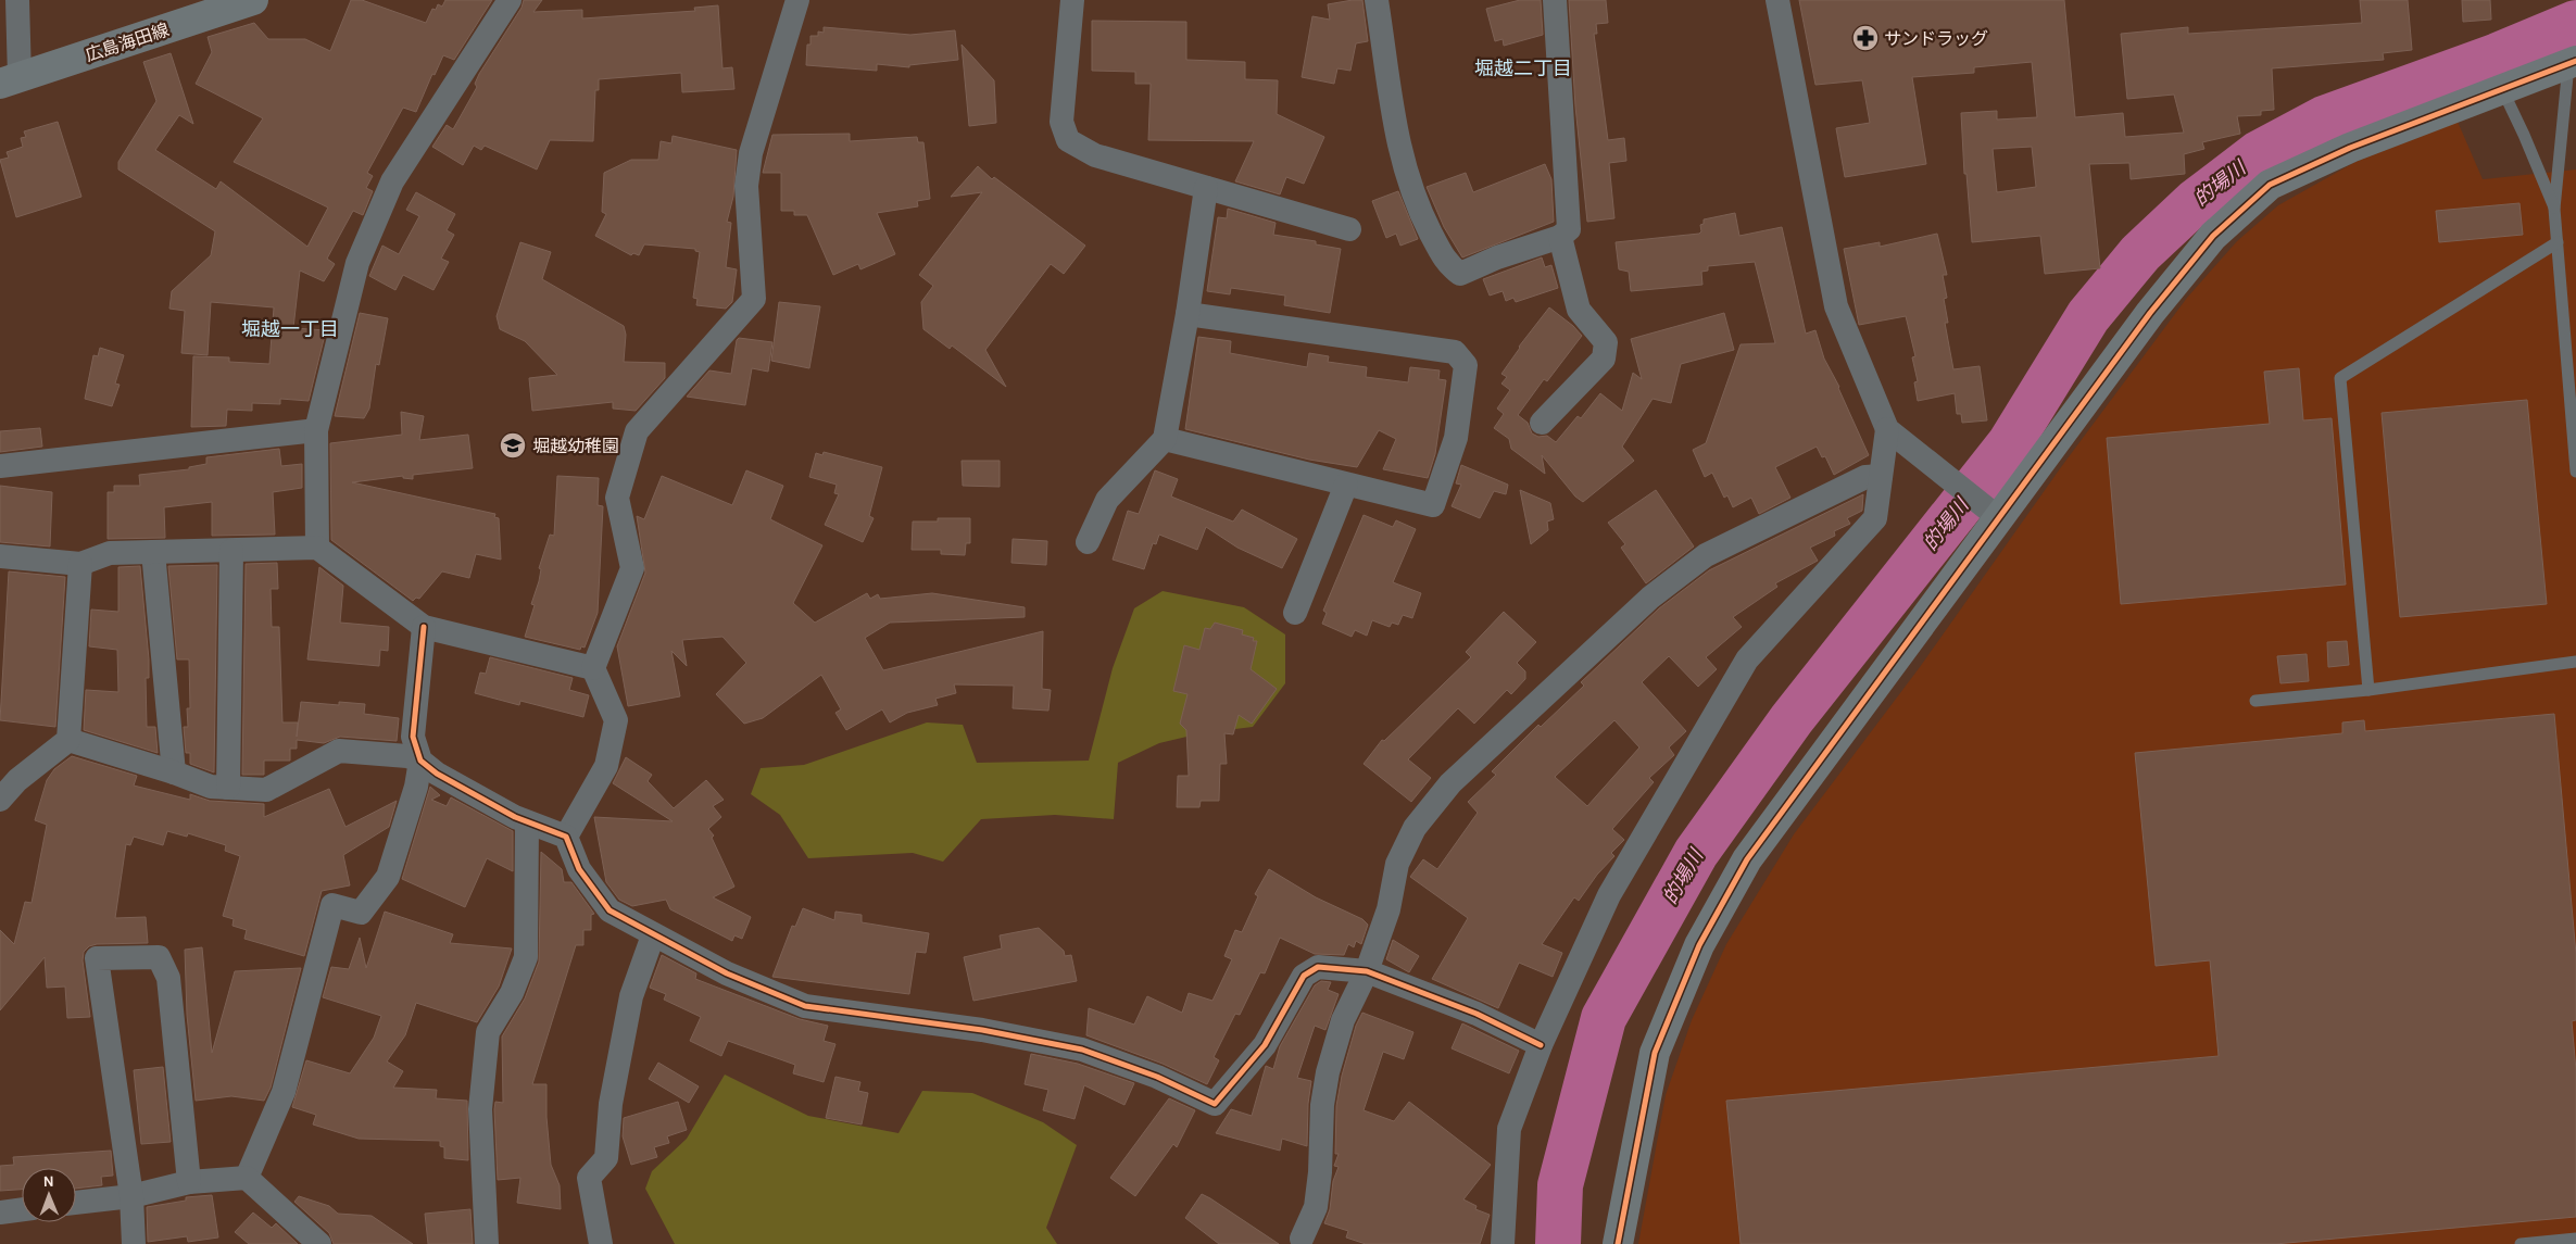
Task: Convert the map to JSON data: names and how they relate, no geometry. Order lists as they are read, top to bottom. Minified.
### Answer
{"streets":{"street":["広島海田線"]},"districts":["堀越二丁目","堀越一丁目"],"water":["的場川"],"places":{"pharmacy":["サンドラッグ"],"school or university":["堀越幼稚園"]},"north":"top"}
